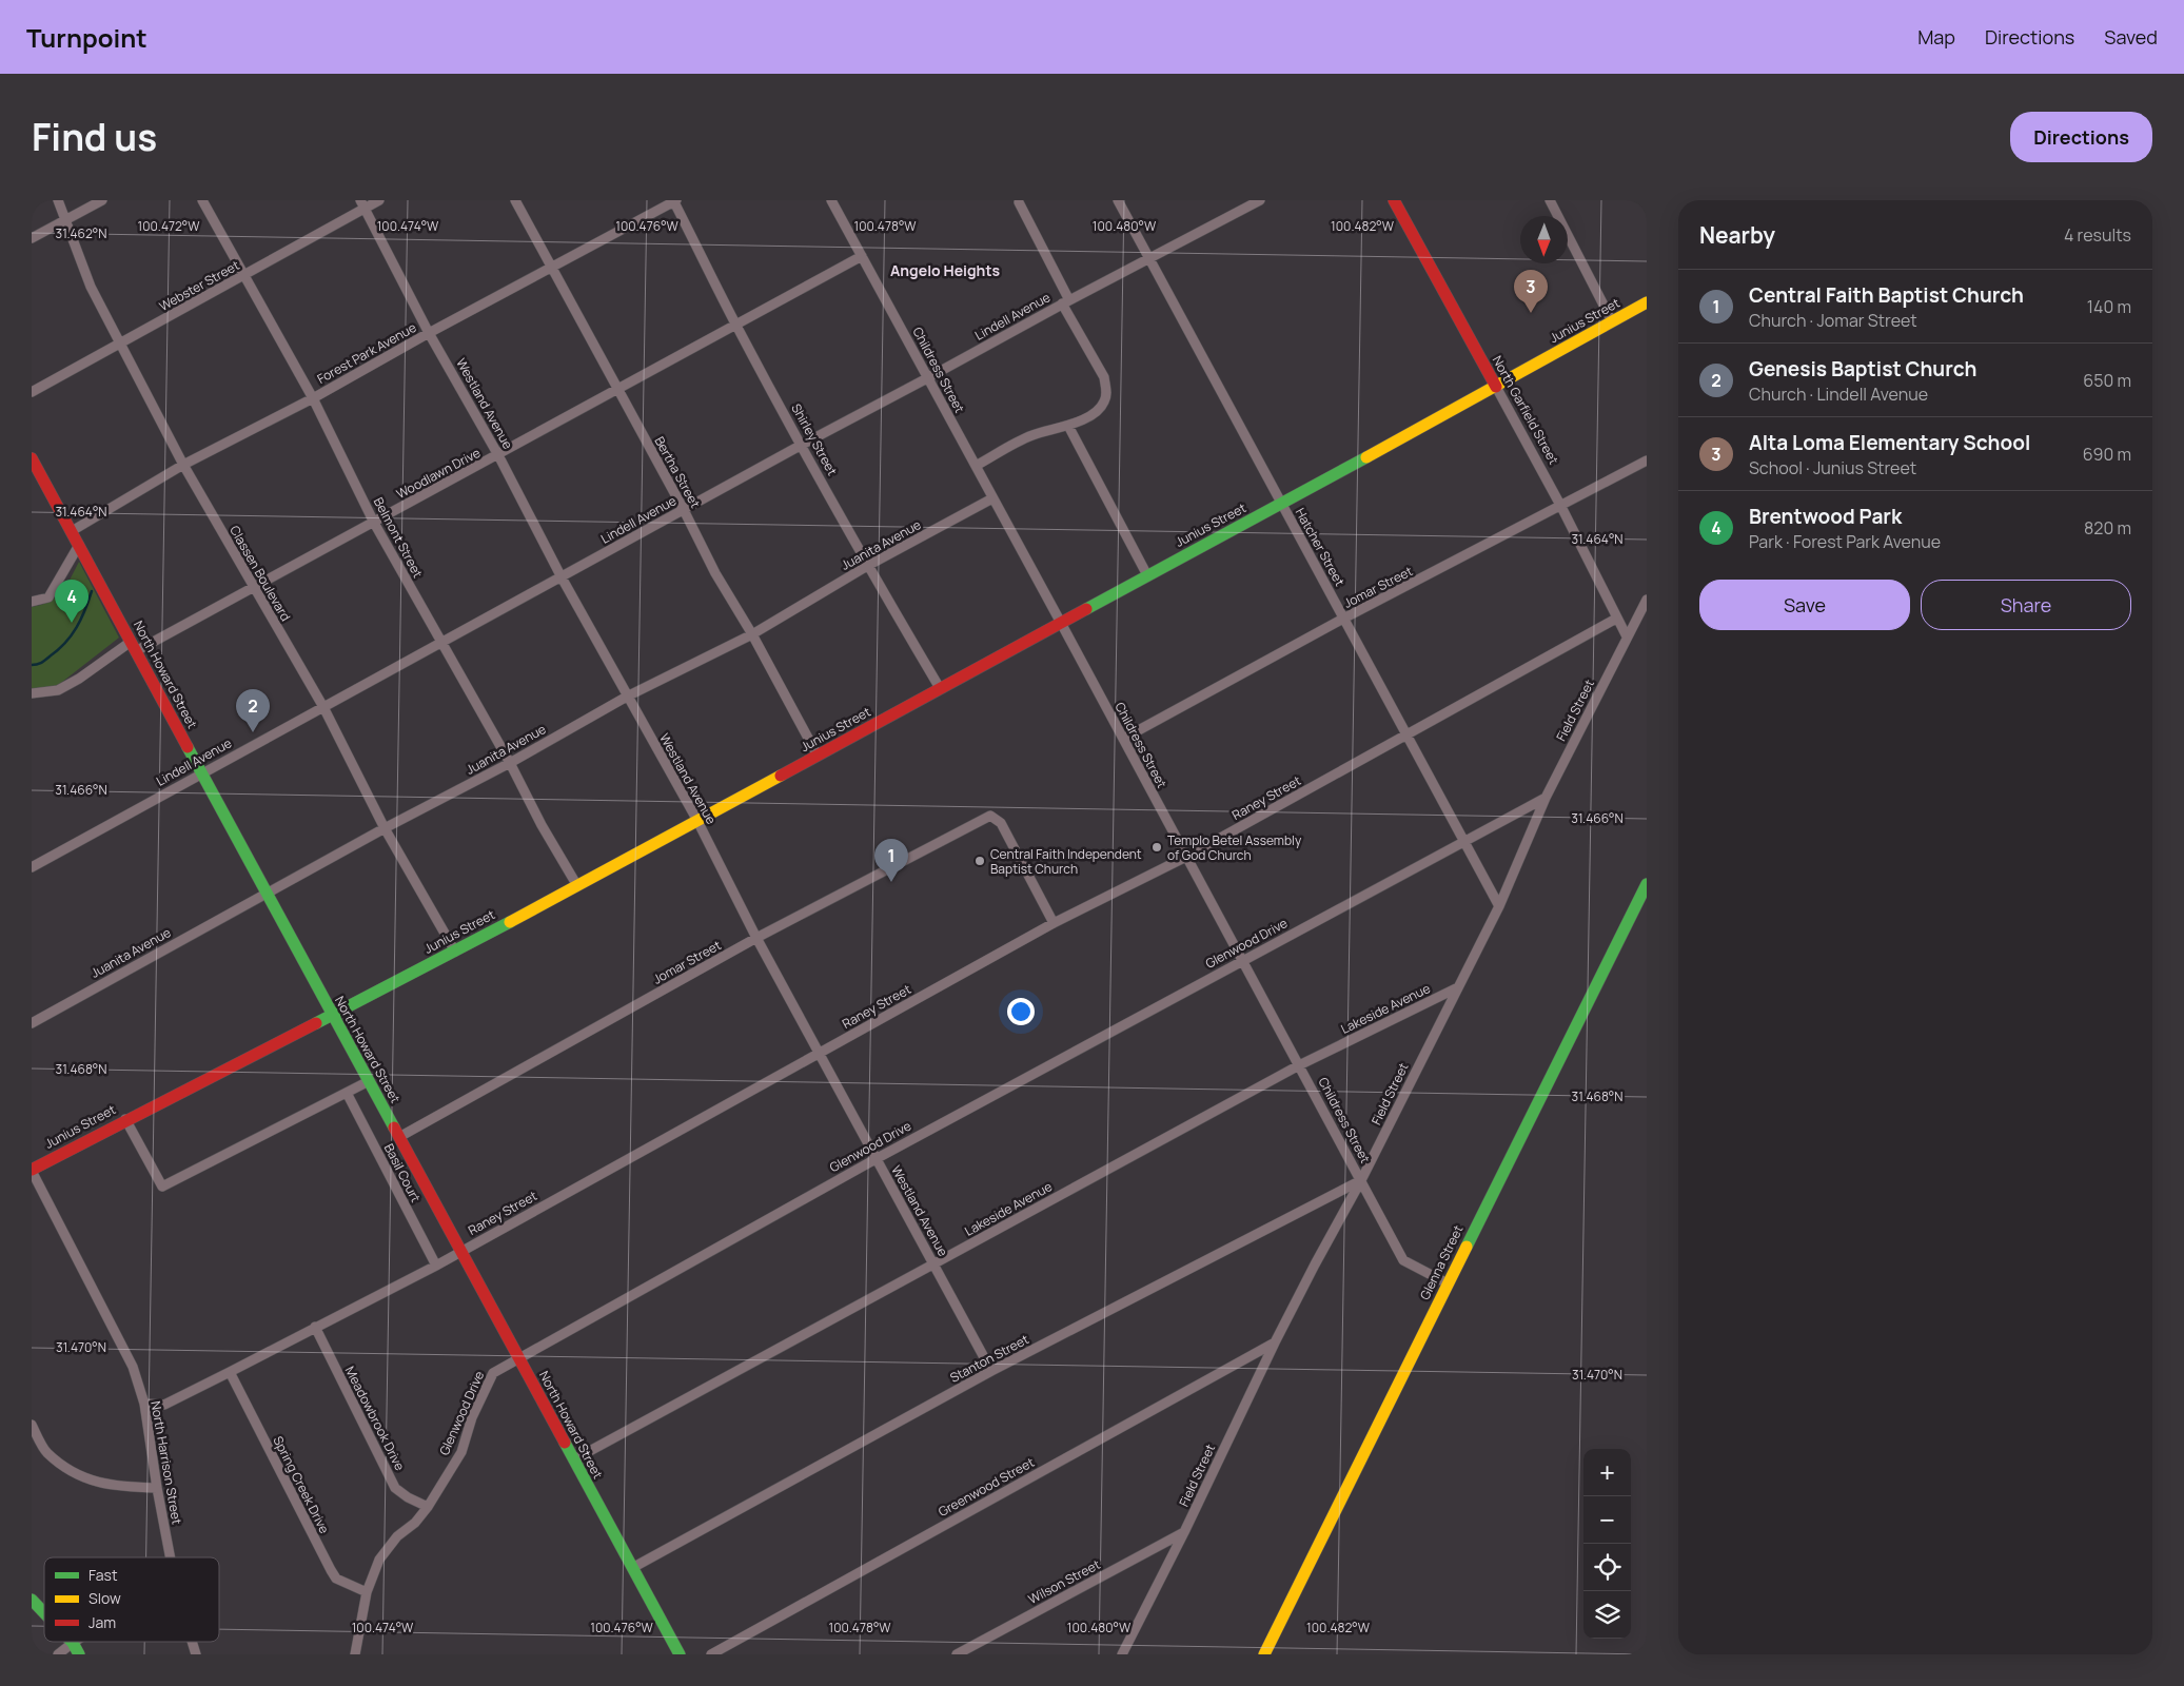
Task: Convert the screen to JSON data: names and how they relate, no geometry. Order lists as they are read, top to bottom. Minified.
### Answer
{"streets":{"street":["Webster Street","Lindell Avenue","Junius Street","Forest Park Avenue","Childress Street","Westland Avenue","North Garfield Street","Shirley Street","Bertha Street","Woodlawn Drive","Belmont Street","Juanita Avenue","Hatcher Street","Classen Boulevard","Jomar Street","North Howard Street","Field Street","Raney Street","Glenwood Drive","Lakeside Avenue","Basil Court","Glenna Street","Stanton Street","Meadowbrook Drive","North Harrison Street","Spring Creek Drive","Greenwood Street","Wilson Street"]},"crossings":[["Webster Street","Westland Avenue"],["Webster Street","Belmont Street"],["Webster Street","Classen Boulevard"],["Lindell Avenue","Childress Street"],["Lindell Avenue","Westland Avenue"],["Lindell Avenue","Shirley Street"],["Lindell Avenue","Bertha Street"],["Lindell Avenue","Belmont Street"],["Lindell Avenue","Hatcher Street"],["Lindell Avenue","Classen Boulevard"],["Lindell Avenue","North Howard Street"],["Junius Street","Childress Street"],["Junius Street","Westland Avenue"],["Junius Street","North Garfield Street"],["Junius Street","Shirley Street"],["Junius Street","Bertha Street"],["Junius Street","Belmont Street"],["Junius Street","Hatcher Street"],["Junius Street","Classen Boulevard"],["Junius Street","North Howard Street"],["Junius Street","North Harrison Street"],["Forest Park Avenue","Westland Avenue"],["Forest Park Avenue","Shirley Street"],["Forest Park Avenue","Bertha Street"],["Forest Park Avenue","Belmont Street"],["Forest Park Avenue","Classen Boulevard"],["Forest Park Avenue","North Howard Street"],["Childress Street","Woodlawn Drive"],["Childress Street","Juanita Avenue"],["Childress Street","Jomar Street"],["Childress Street","Field Street"],["Childress Street","Raney Street"],["Childress Street","Glenwood Drive"],["Childress Street","Lakeside Avenue"],["Childress Street","Glenna Street"],["Childress Street","Stanton Street"],["Westland Avenue","Woodlawn Drive"],["Westland Avenue","Juanita Avenue"],["Westland Avenue","Jomar Street"],["Westland Avenue","Raney Street"],["Westland Avenue","Glenwood Drive"],["Westland Avenue","Lakeside Avenue"],["Westland Avenue","Stanton Street"],["North Garfield Street","Jomar Street"],["North Garfield Street","Field Street"],["North Garfield Street","Raney Street"],["Shirley Street","Woodlawn Drive"],["Shirley Street","Juanita Avenue"],["Bertha Street","Woodlawn Drive"],["Bertha Street","Juanita Avenue"],["Woodlawn Drive","Belmont Street"],["Woodlawn Drive","Classen Boulevard"],["Woodlawn Drive","North Howard Street"],["Belmont Street","Juanita Avenue"],["Juanita Avenue","Classen Boulevard"],["Juanita Avenue","North Howard Street"],["Hatcher Street","Jomar Street"],["Hatcher Street","Field Street"],["Hatcher Street","Raney Street"],["Hatcher Street","Glenwood Drive"],["Jomar Street","North Howard Street"],["Jomar Street","Raney Street"],["North Howard Street","Raney Street"],["North Howard Street","Glenwood Drive"],["North Howard Street","Lakeside Avenue"],["North Howard Street","Stanton Street"],["Field Street","Glenwood Drive"],["Field Street","Lakeside Avenue"],["Field Street","Stanton Street"],["Field Street","Greenwood Street"],["Field Street","Wilson Street"],["Raney Street","Basil Court"],["Raney Street","Meadowbrook Drive"],["Raney Street","North Harrison Street"],["Raney Street","Spring Creek Drive"],["Glenwood Drive","Meadowbrook Drive"],["Glenwood Drive","Spring Creek Drive"]],"districts":["Angelo Heights"],"places":["Templo Betel Assembly of God Church","Central Faith Independent Baptist Church"],"legend":["Fast","Slow","Jam"],"north":"bottom","page":{"header":"Turnpoint","nav":["Map","Directions","Saved"],"title":"Find us","buttons":["Directions",["Save","Share"]],"heading":["Nearby","4 results"],"list":[{"mark":"1","name":"Central Faith Baptist Church","note":"Church · Jomar Street","value":"140 m"},{"mark":"2","name":"Genesis Baptist Church","note":"Church · Lindell Avenue","value":"650 m"},{"mark":"3","name":"Alta Loma Elementary School","note":"School · Junius Street","value":"690 m"},{"mark":"4","name":"Brentwood Park","note":"Park · Forest Park Avenue","value":"820 m"}],"pins":["3","4","2","1"],"map_buttons":["+","−"]},"coordinates":["100.472°W","100.474°W","100.476°W","100.478°W","100.480°W","100.482°W","31.462°N","31.464°N","31.466°N","31.468°N","31.470°N"]}
